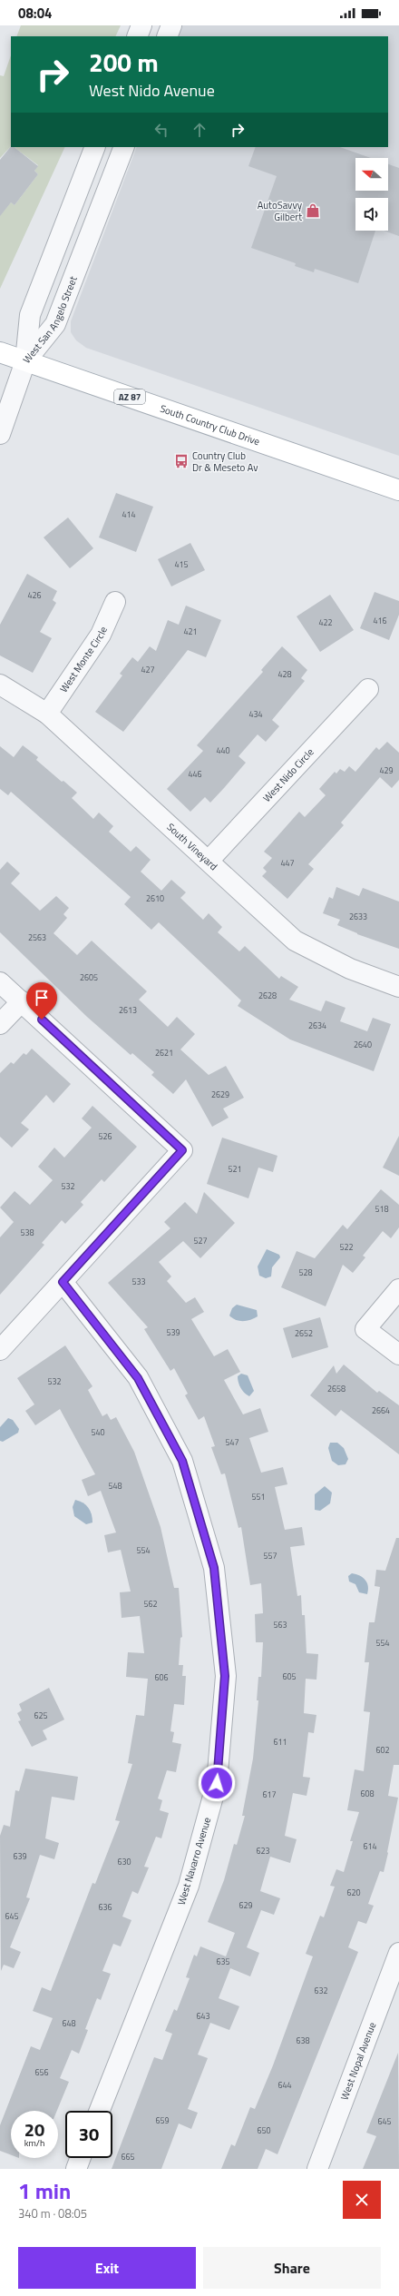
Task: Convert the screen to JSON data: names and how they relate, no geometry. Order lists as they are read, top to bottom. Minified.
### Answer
{"streets":{"main road":["AZ 87","South Country Club Drive"],"street":["West San Angelo Street","West Monte Circle","West Nido Circle","South Vineyard","West Navarro Avenue","West Nopal Avenue"]},"crossings":[["West San Angelo Street","South Country Club Drive"],["West Monte Circle","South Vineyard"],["West Nido Circle","South Vineyard"]],"places":{"shop":["AutoSavvy Gilbert"],"bus stop":["Country Club Dr & Meseto Av"]},"house_numbers":["414","415","426","416","422","421","427","428","434","440","429","446","447","2610","2633","2563","2605","2628","2613","2634","2640","2621","2629","526","521","532","518","538","527","522","528","533","539","2652","532","2658","2664","540","547","548","551","554","557","562","563","554","605","606","625","611","602","608","617","614","623","639","630","620","629","636","645","635","632","643","648","638","656","644","659","645","650","665"],"north":"left","page":{"status":"08:04","turn":["200 m","West Nido Avenue"],"speed":"20 km/h","limit":"30","heading":["1 min","340 m · 08:05"],"buttons":["Exit","Share"]}}
